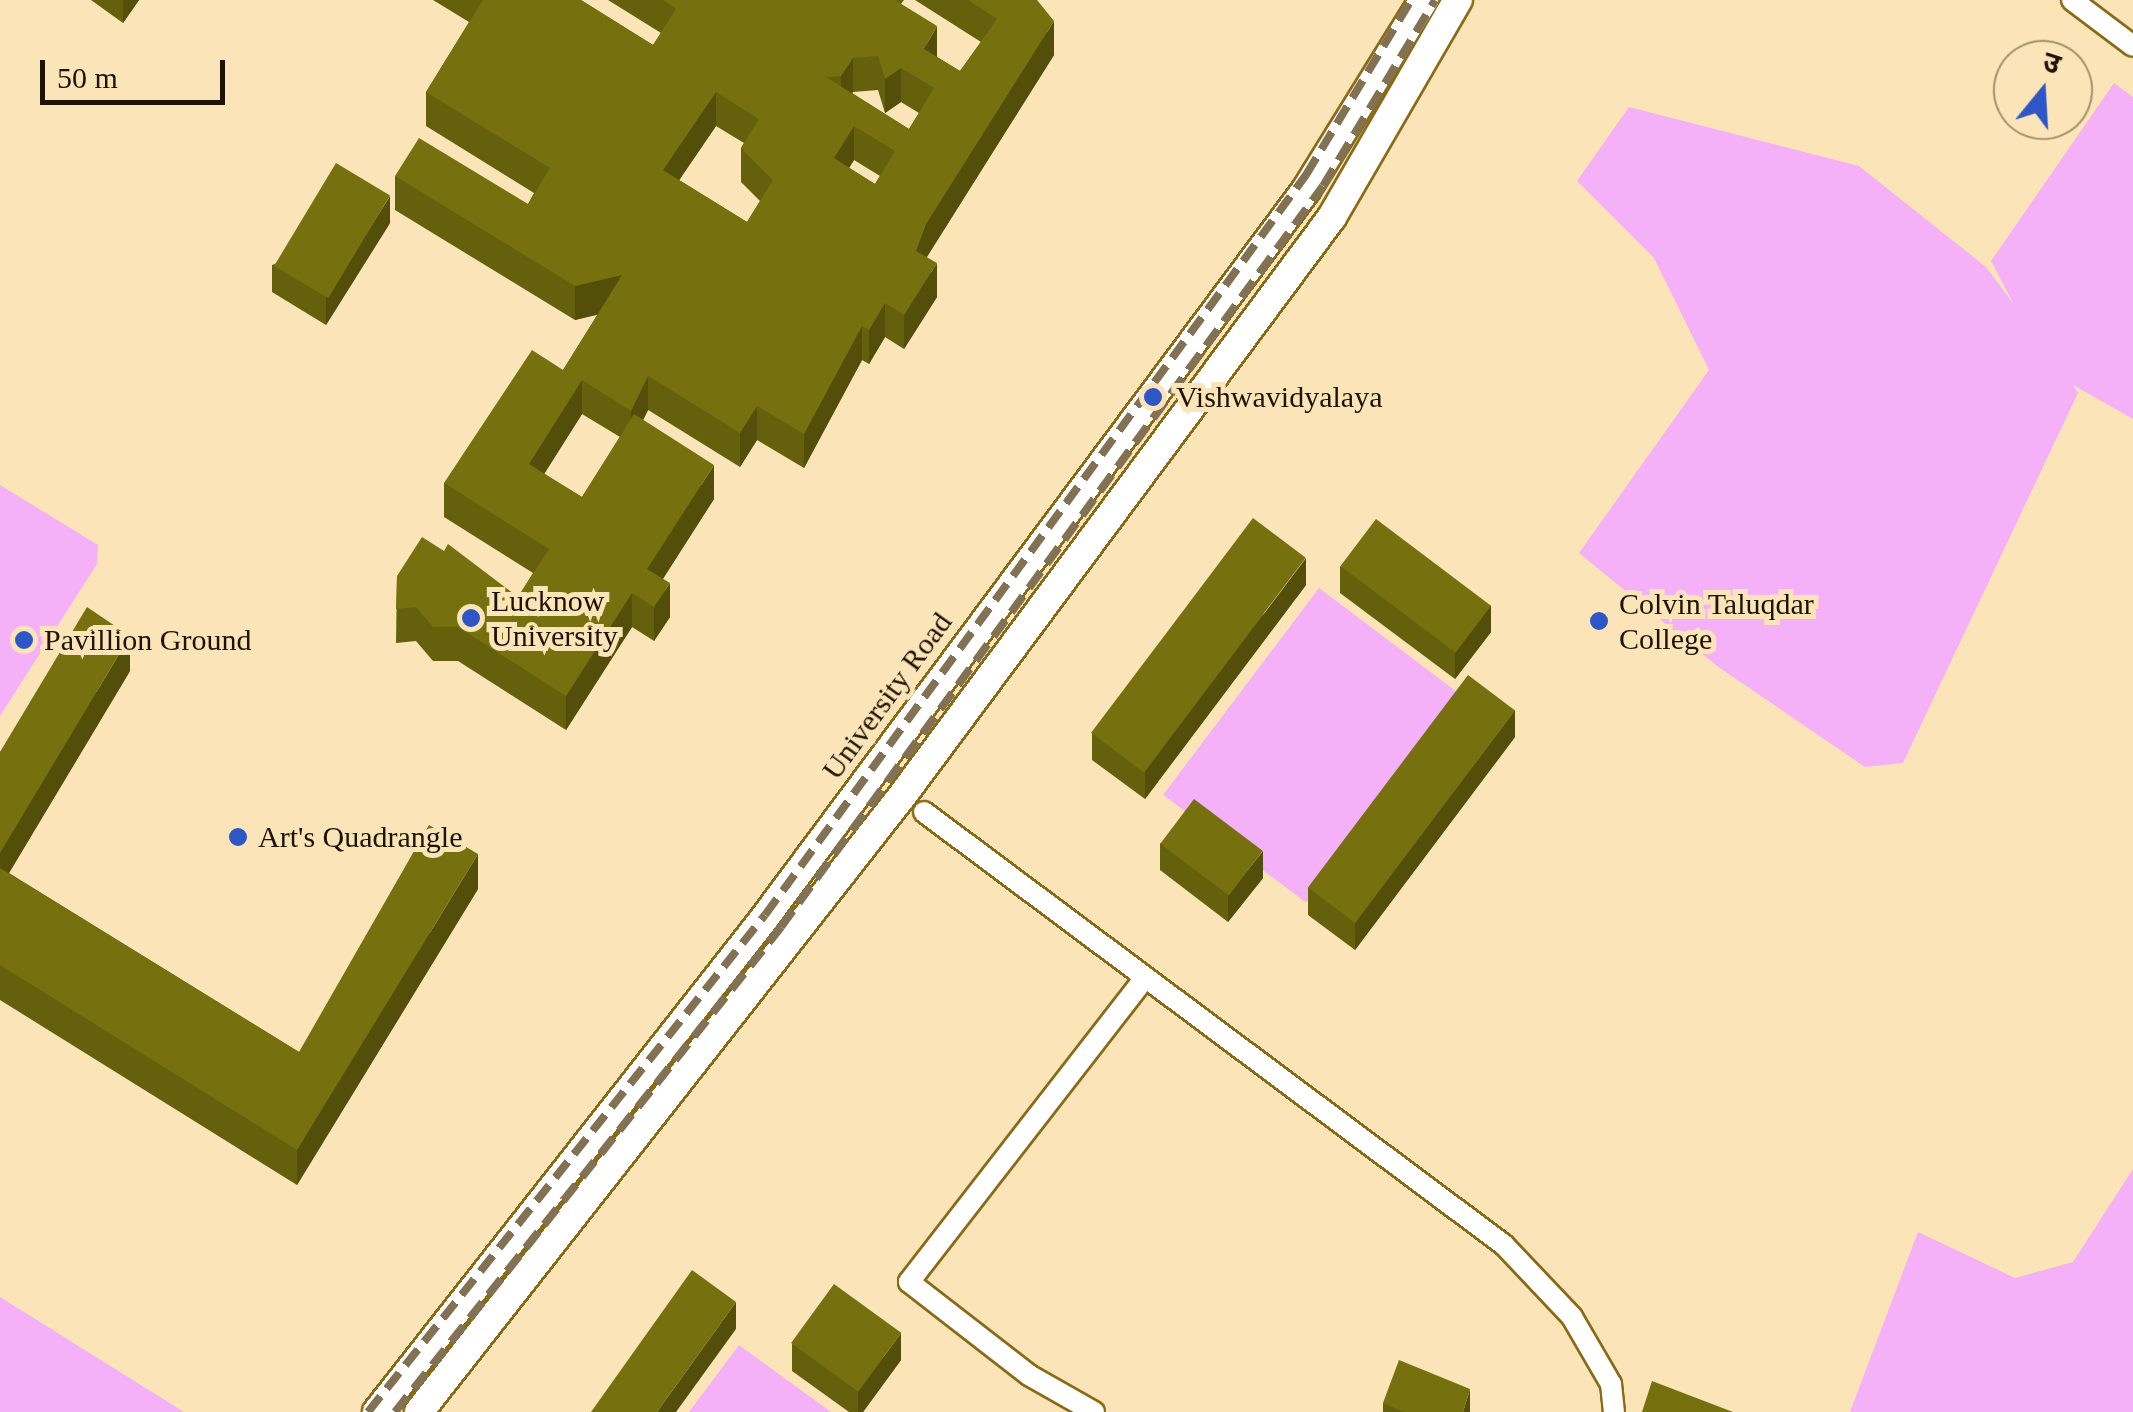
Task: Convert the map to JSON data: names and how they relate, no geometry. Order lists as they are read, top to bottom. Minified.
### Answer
{"streets":{"main road":["University Road"]},"places":["Vishwavidyalaya","Lucknow University","Colvin Taluqdar College","Pavillion Ground","Art's Quadrangle"],"scale_bar":"50 m","north":"top"}
